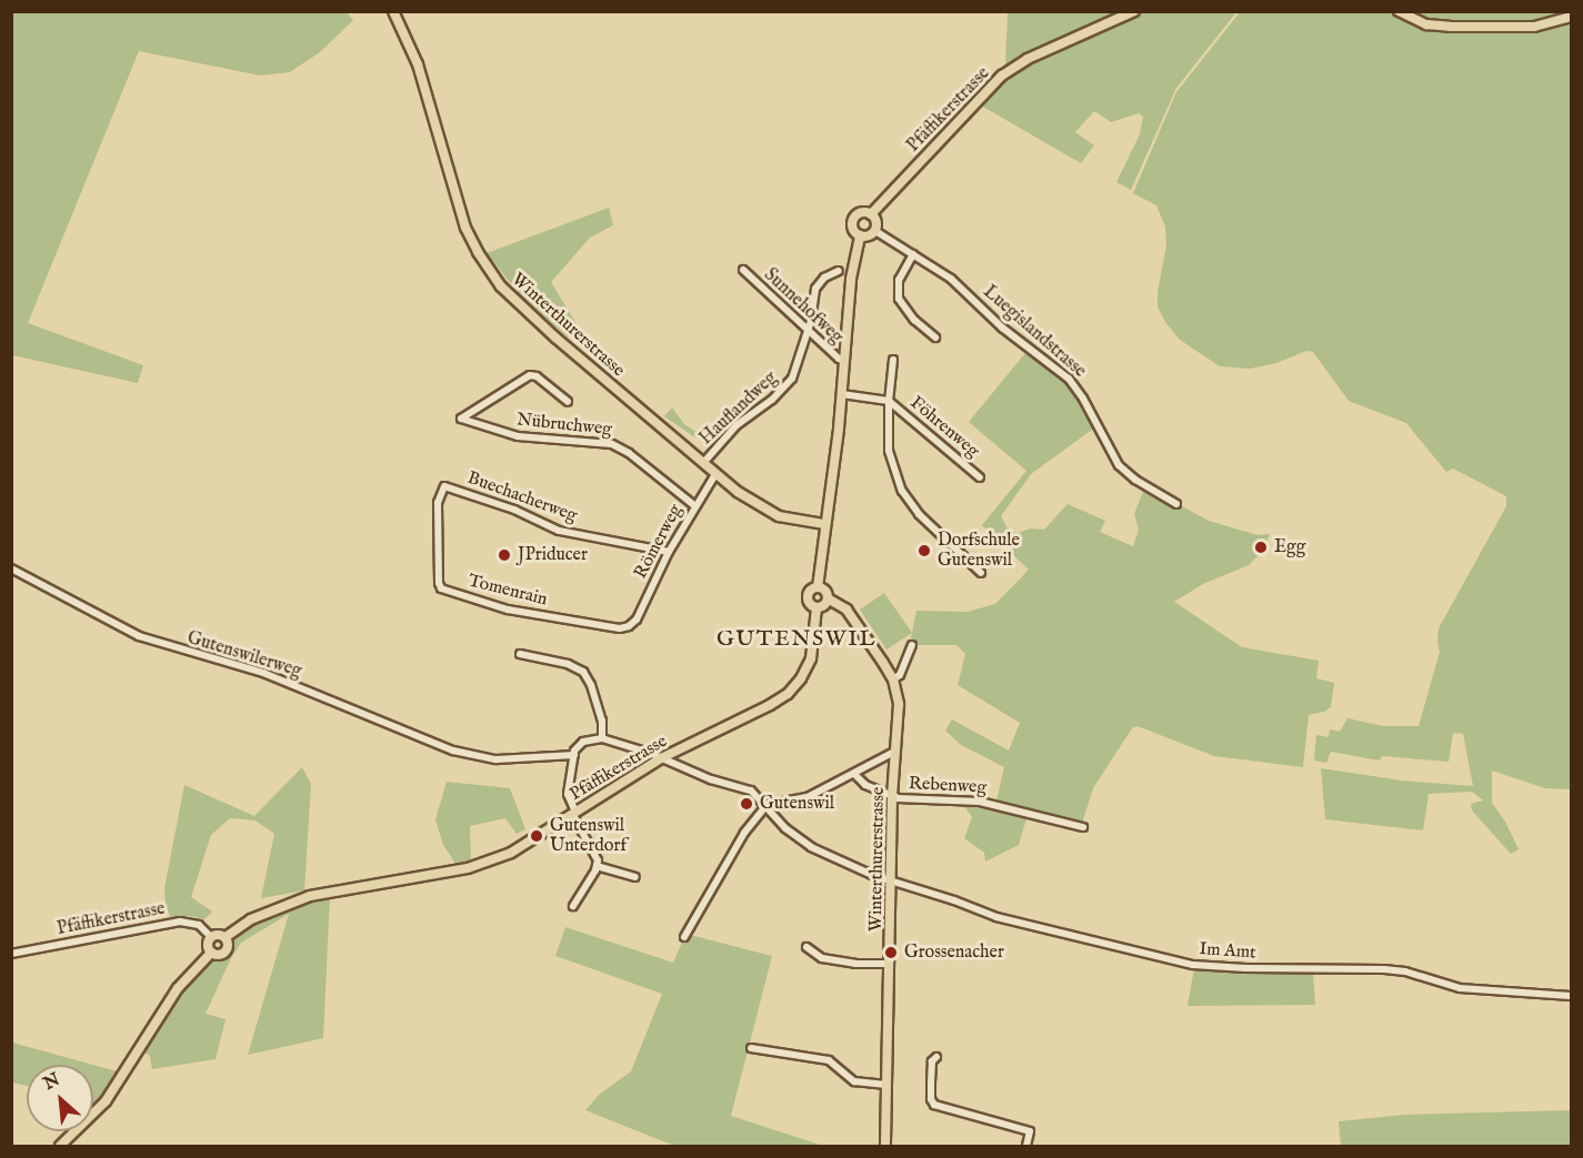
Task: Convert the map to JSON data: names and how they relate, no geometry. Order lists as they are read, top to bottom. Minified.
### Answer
{"streets":{"main road":["Pfäffikerstrasse","Winterthurerstrasse"],"street":["Sunnehofweg","Luegislandstrasse","Hauflandweg","Nübruchweg","Föhrenweg","Buechacherweg","Römerweg","Tomenrain","Gutenswilerweg","Rebenweg","Im Amt"]},"crossings":[["Pfäffikerstrasse","Sunnehofweg"],["Pfäffikerstrasse","Winterthurerstrasse"],["Pfäffikerstrasse","Luegislandstrasse"],["Sunnehofweg","Hauflandweg"],["Winterthurerstrasse","Hauflandweg"],["Winterthurerstrasse","Römerweg"],["Winterthurerstrasse","Rebenweg"],["Winterthurerstrasse","Im Amt"],["Nübruchweg","Römerweg"],["Buechacherweg","Römerweg"],["Buechacherweg","Tomenrain"],["Römerweg","Tomenrain"]],"districts":["GUTENSWIL"],"places":["Egg","Dorfschule Gutenswil","JPriducer","Gutenswil","Gutenswil Unterdorf","Grossenacher"],"north":"top left"}
